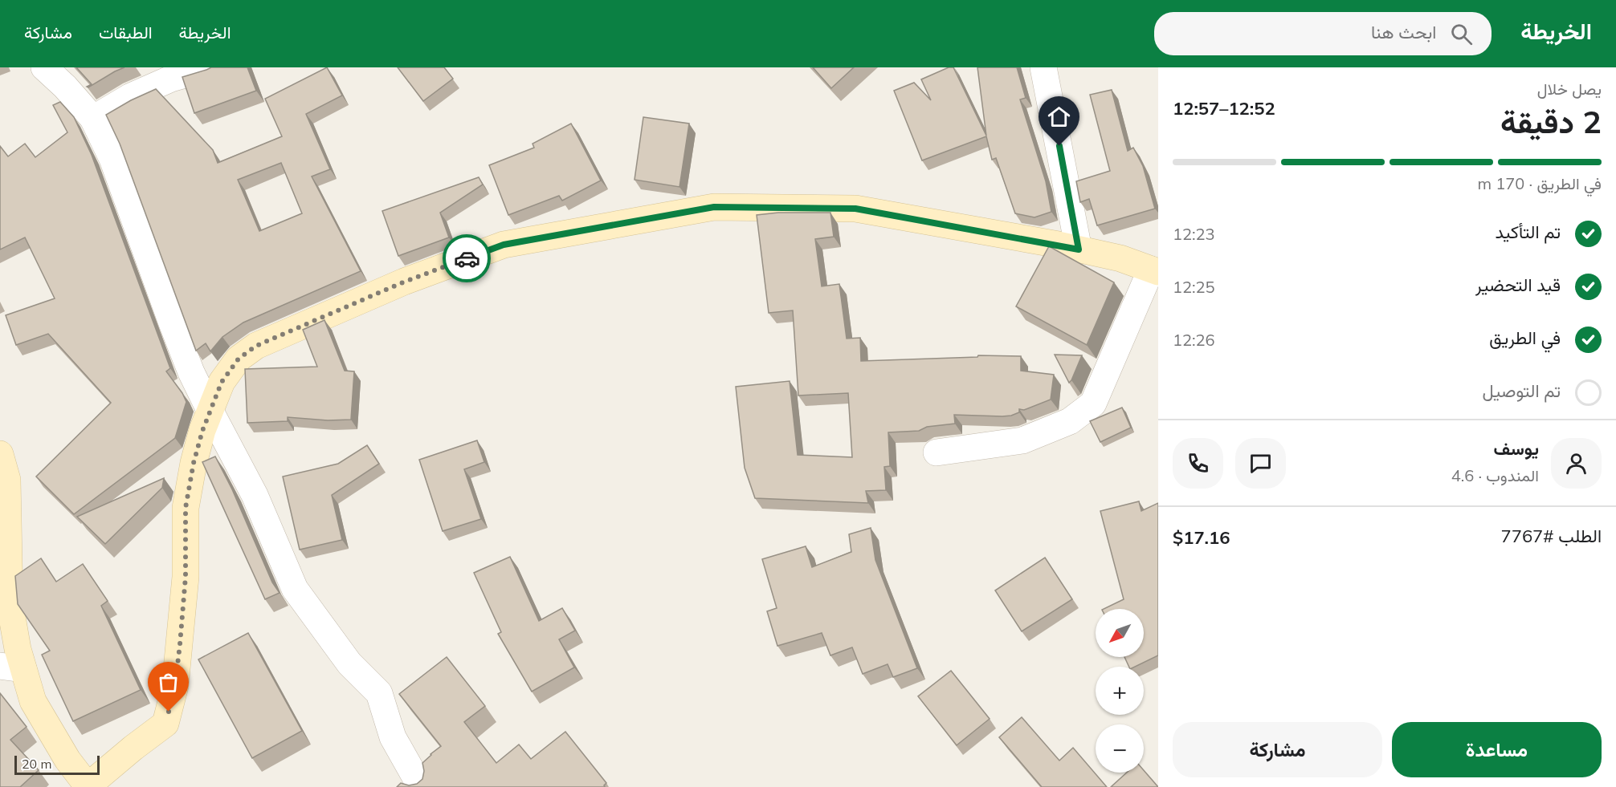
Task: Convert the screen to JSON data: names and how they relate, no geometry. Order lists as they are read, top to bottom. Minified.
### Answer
{"scale_bar":"20 m","north":"bottom left","page":{"header":"الخريطة","search":"ابحث هنا","nav":["الخريطة","الطبقات","مشاركة"],"heading":["2 دقيقة","يصل خلال","12:52–12:57"],"panel":["يوسف","المندوب · 4.6","الطلب #7767","$17.16"],"bar":"في الطريق · 170 m","list":[["تم التأكيد","12:23"],["قيد التحضير","12:25"],["في الطريق","12:26"],"تم التوصيل"],"map_buttons":["+","−"],"buttons":["مساعدة","مشاركة"],"scale":"20 m"}}
